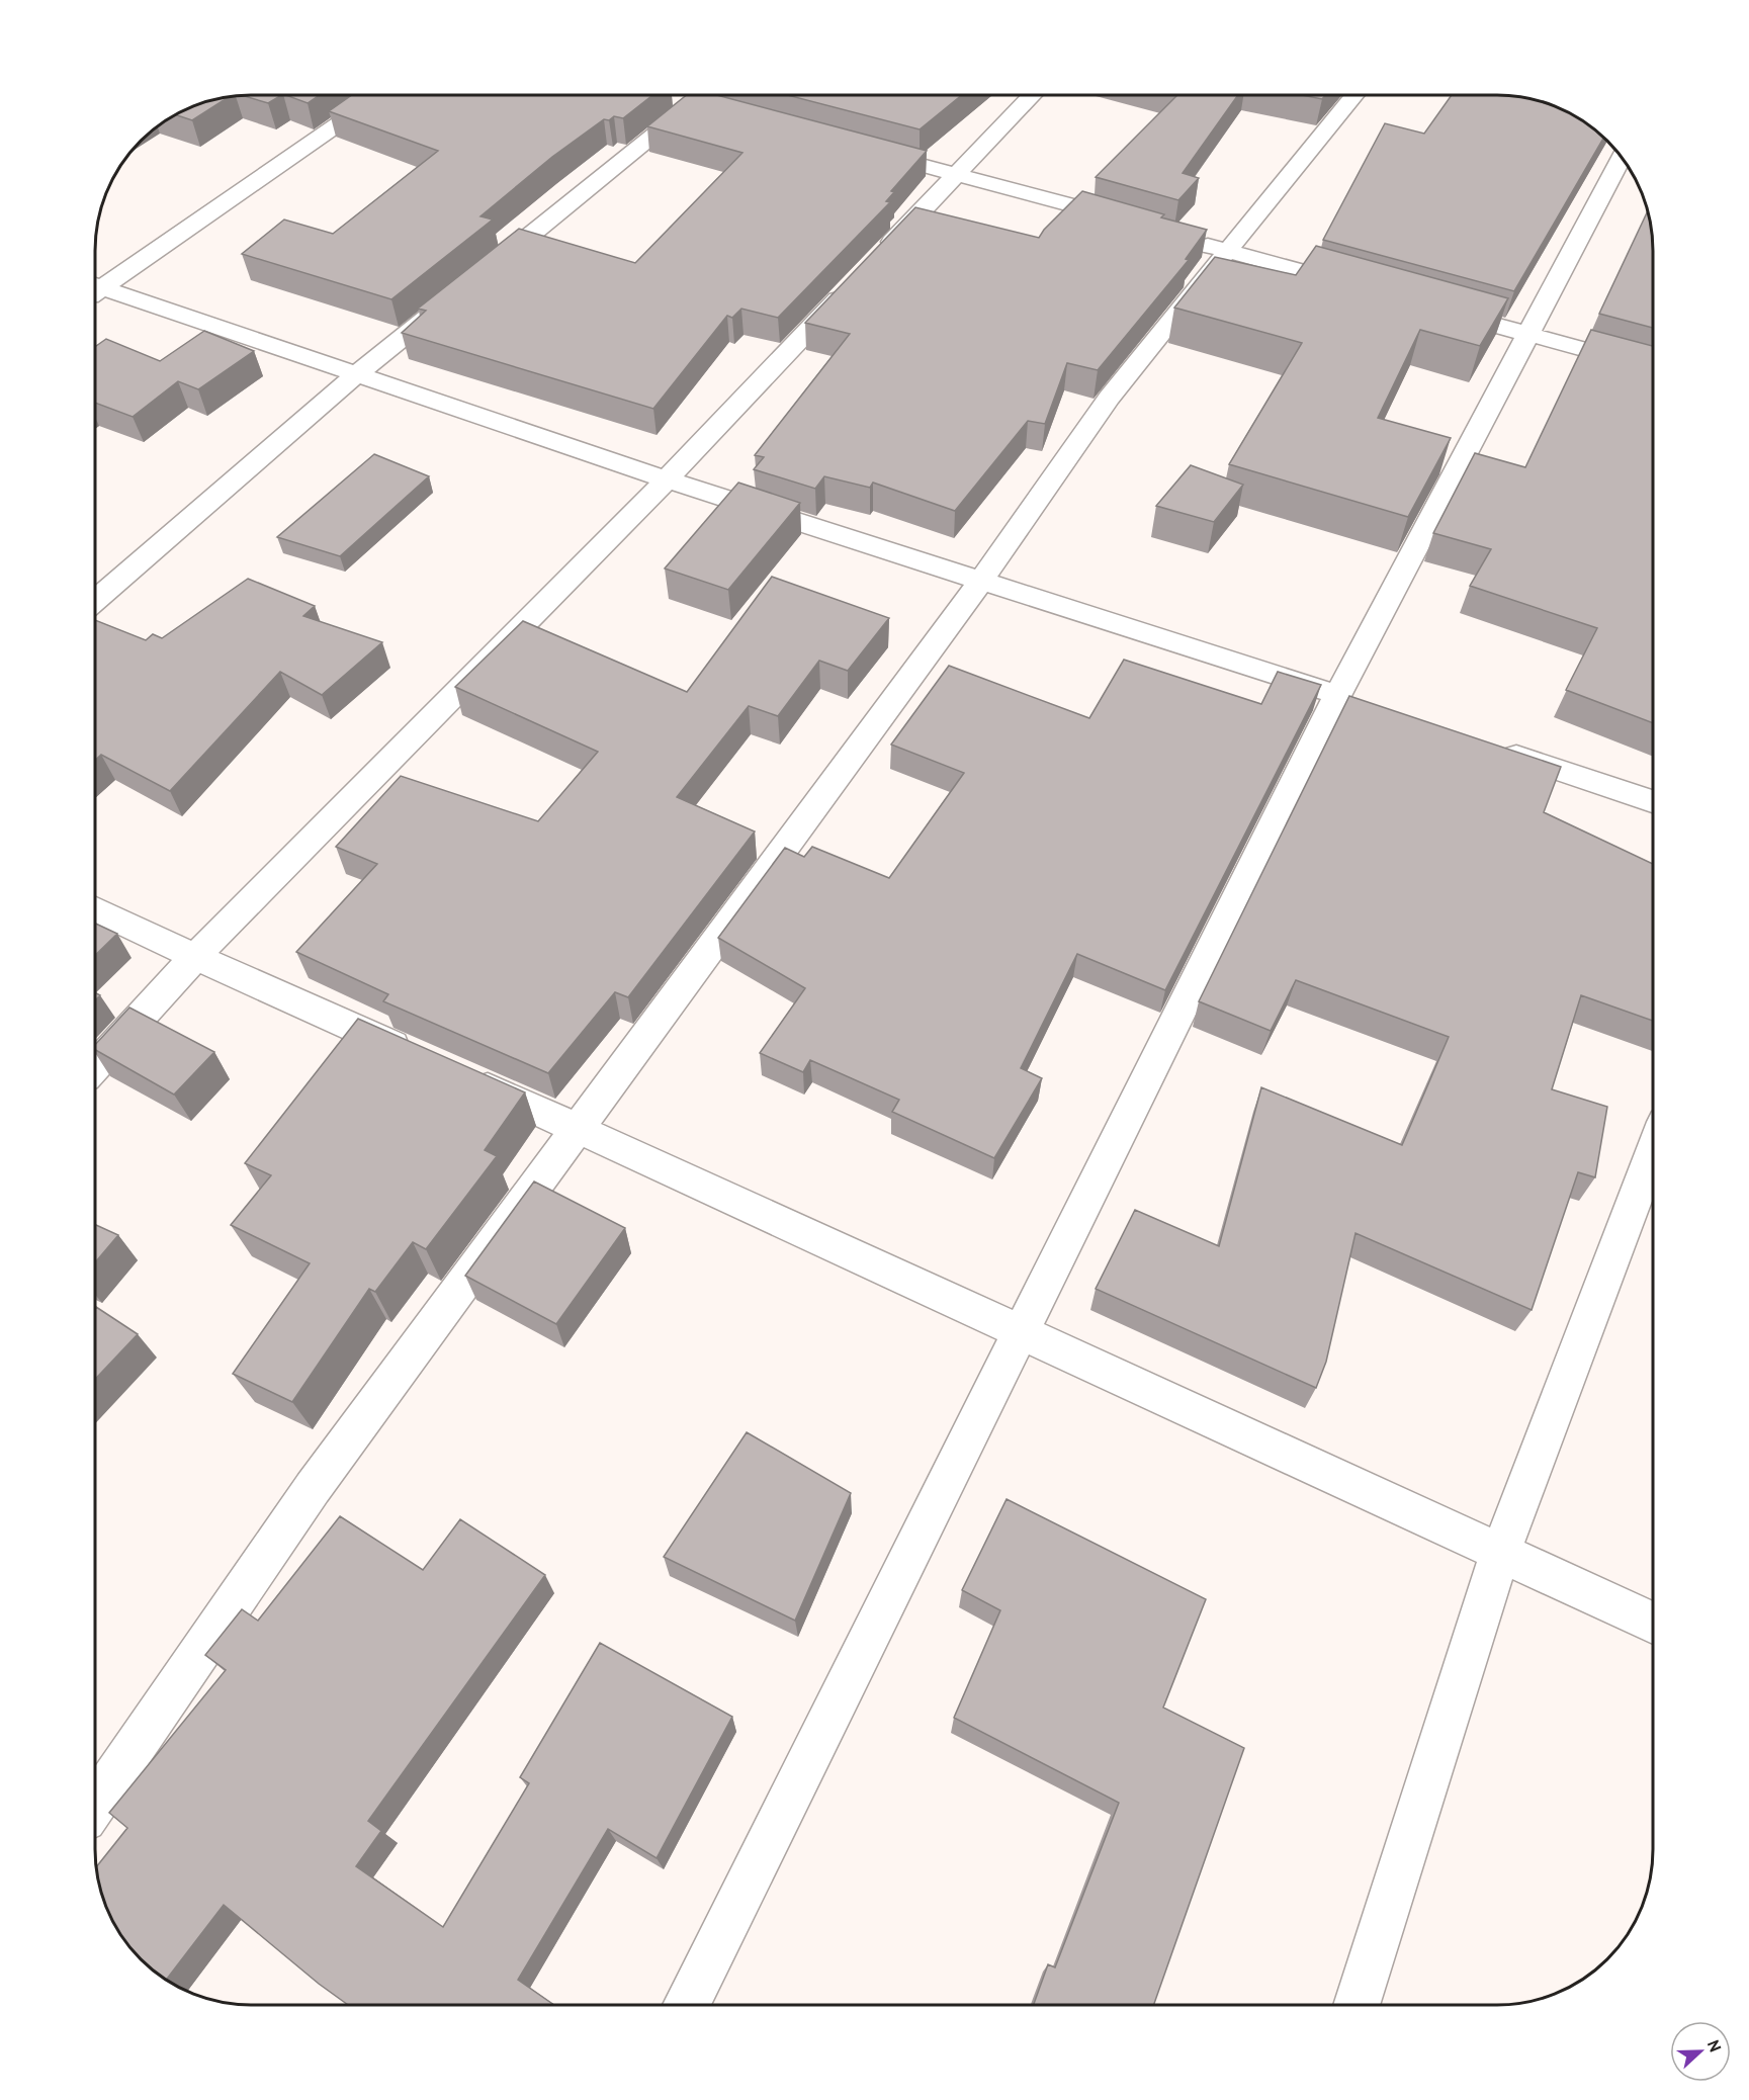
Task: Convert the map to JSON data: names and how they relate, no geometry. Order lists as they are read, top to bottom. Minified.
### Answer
{"north":"right"}
